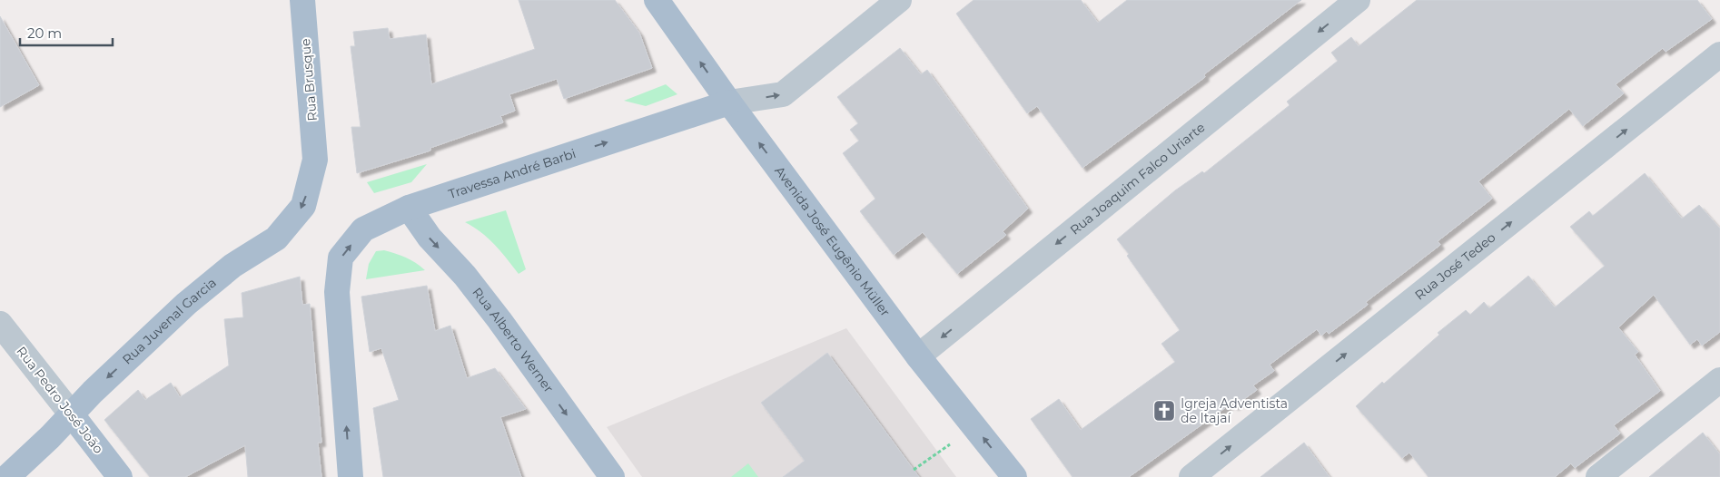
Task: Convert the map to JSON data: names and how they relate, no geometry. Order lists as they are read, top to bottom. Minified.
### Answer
{"streets":{"main road":["Rua Brusque","Travessa André Barbi","Avenida José Eugênio Müller","Rua Juvenal Garcia","Rua Alberto Werner","Rua Pedro José João"],"street":["Rua Joaquim Falco Uriarte","Rua José Tedeo"]},"crossings":[["Rua Brusque","Rua Juvenal Garcia"],["Travessa André Barbi","Avenida José Eugênio Müller"],["Travessa André Barbi","Rua Alberto Werner"],["Rua Joaquim Falco Uriarte","Avenida José Eugênio Müller"],["Rua Juvenal Garcia","Rua Pedro José João"]],"one_way":["Travessa André Barbi","Rua Joaquim Falco Uriarte","Avenida José Eugênio Müller","Rua José Tedeo","Rua Juvenal Garcia","Rua Alberto Werner"],"places":{"church":["Igreja Adventista de Itajaí"]},"scale_bar":"20 m"}
